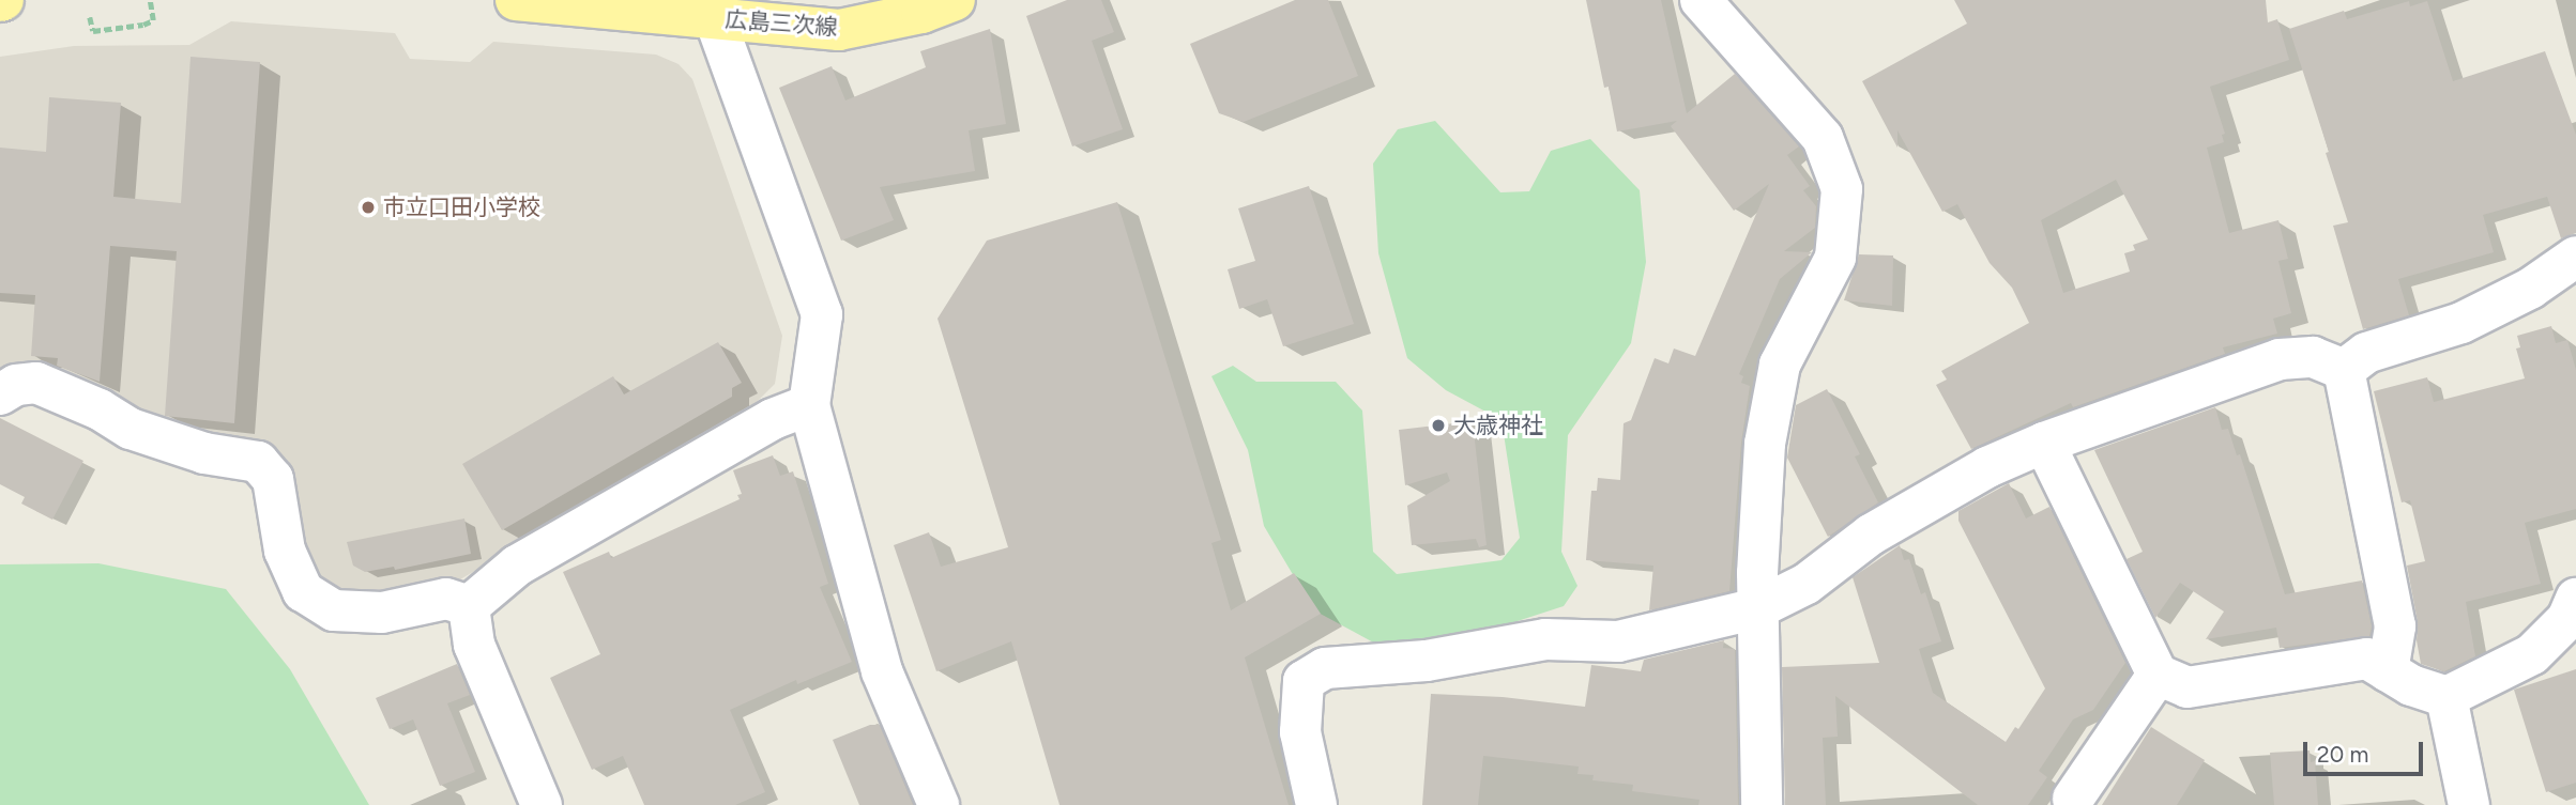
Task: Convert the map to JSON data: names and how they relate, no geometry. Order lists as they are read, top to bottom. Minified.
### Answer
{"streets":{"main road":["広島三次線"]},"places":["市立口田小学校","大歳神社"],"scale_bar":"20 m"}
